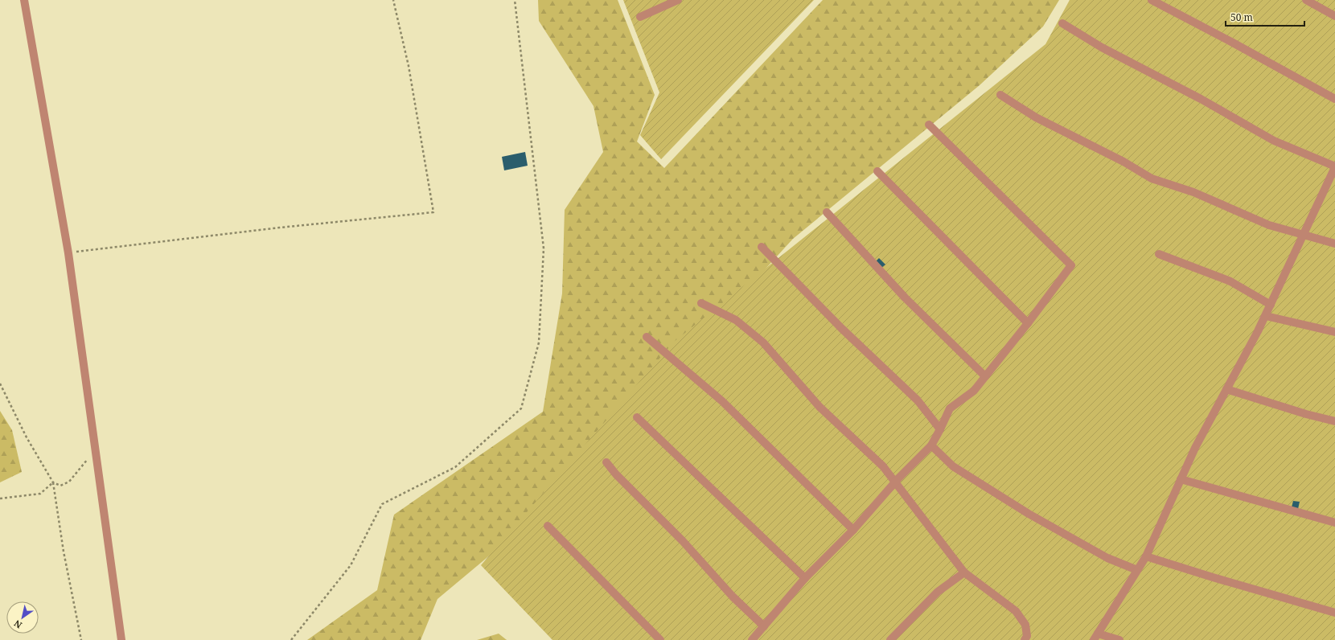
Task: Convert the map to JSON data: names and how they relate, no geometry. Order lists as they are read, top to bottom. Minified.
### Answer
{"scale_bar":"50 m","north":"bottom left"}
